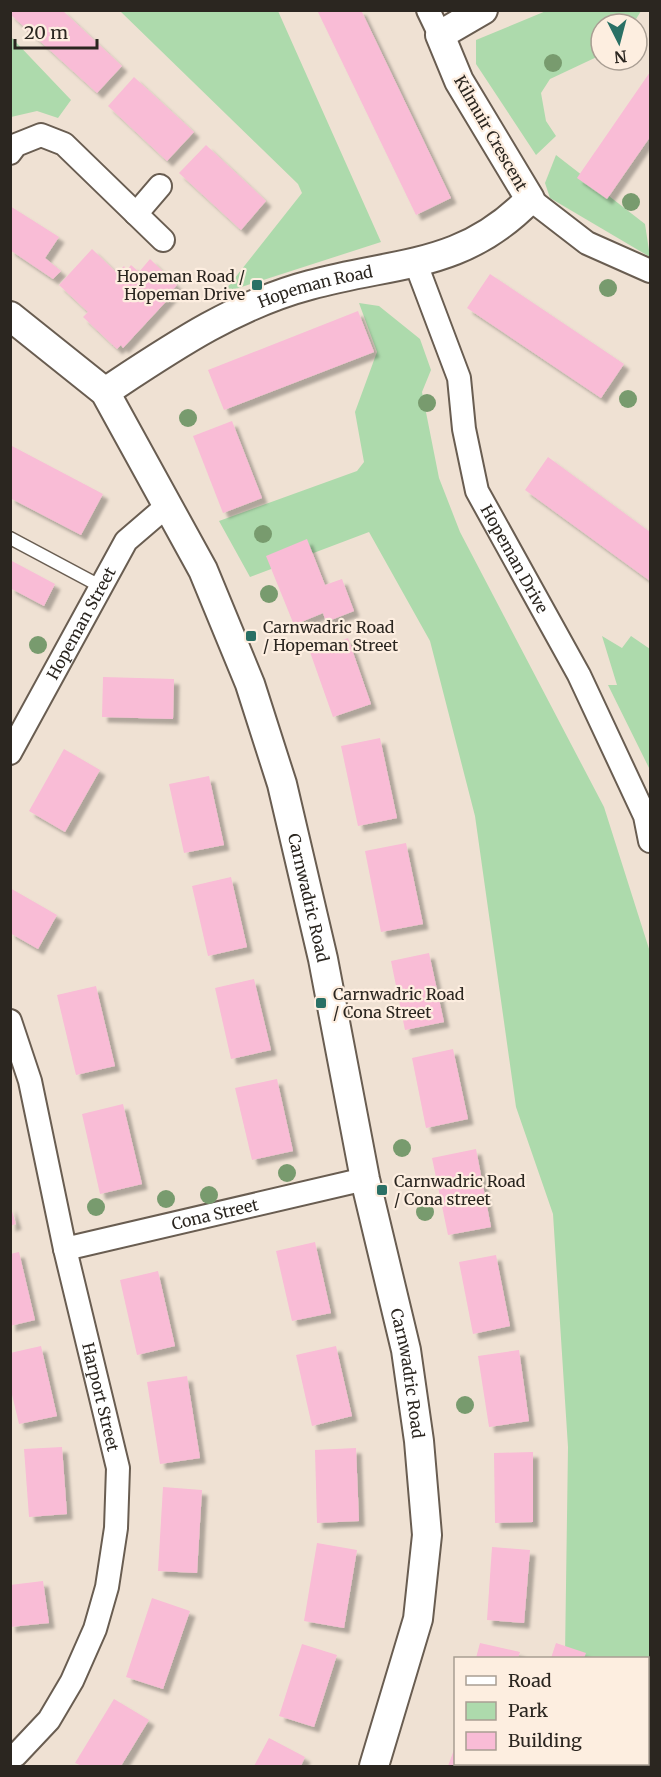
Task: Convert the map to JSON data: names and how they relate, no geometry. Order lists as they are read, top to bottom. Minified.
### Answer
{"streets":{"street":["Kilmuir Crescent","Hopeman Road","Hopeman Drive","Hopeman Street","Carnwadric Road","Cona Street","Harport Street"]},"crossings":[["Kilmuir Crescent","Hopeman Road"],["Hopeman Road","Hopeman Drive"],["Hopeman Road","Carnwadric Road"],["Hopeman Street","Carnwadric Road"],["Carnwadric Road","Cona Street"],["Cona Street","Harport Street"]],"places":{"transit":["Hopeman Road / Hopeman Drive","Carnwadric Road / Hopeman Street","Carnwadric Road / Cona Street","Carnwadric Road / Cona street"]},"legend":["Road","Park","Building"],"scale_bar":"20 m","north":"bottom"}
